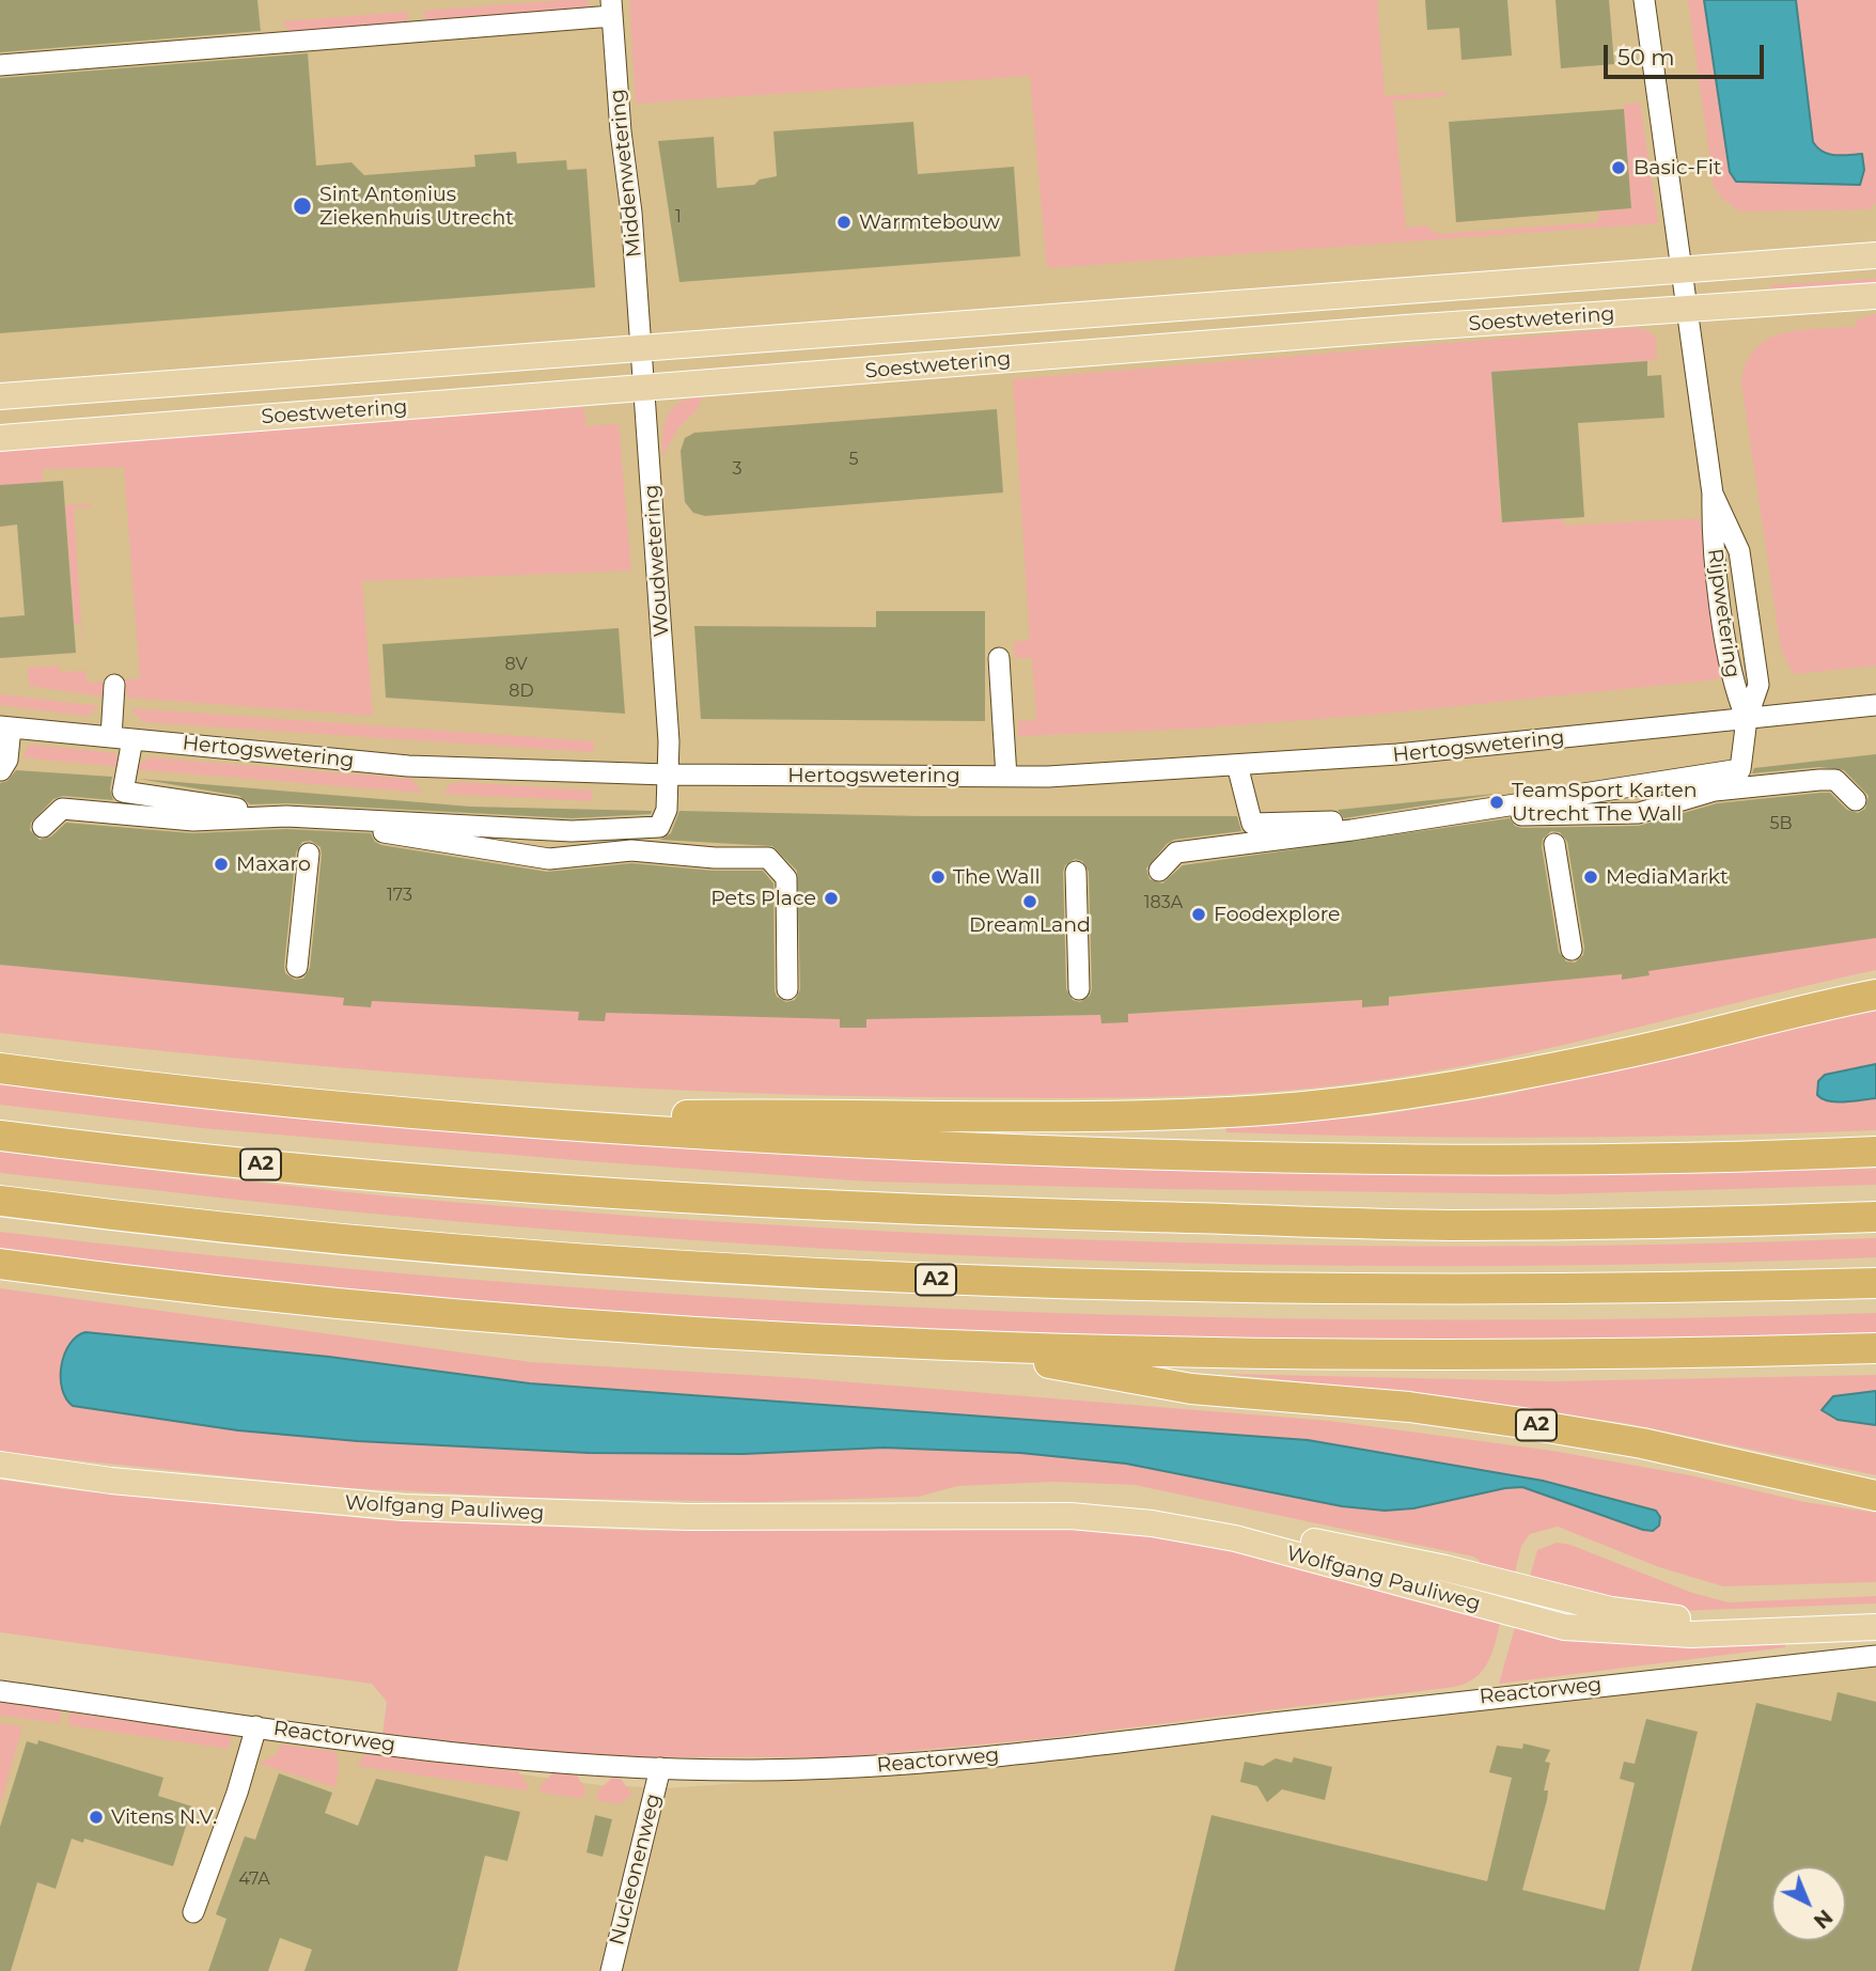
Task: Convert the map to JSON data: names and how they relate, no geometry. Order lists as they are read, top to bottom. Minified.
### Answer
{"streets":{"highway":["A2"],"main road":["Soestwetering","Wolfgang Pauliweg"],"street":["Middenwetering","Woudwetering","Rijpwetering","Hertogswetering","Reactorweg","Nucleonenweg"]},"crossings":[["Middenwetering","Soestwetering"],["Middenwetering","Woudwetering"],["Soestwetering","Woudwetering"],["Soestwetering","Rijpwetering"],["Woudwetering","Hertogswetering"],["Rijpwetering","Hertogswetering"],["Reactorweg","Nucleonenweg"]],"places":["Basic-Fit","Sint Antonius Ziekenhuis Utrecht","Warmtebouw","TeamSport Karten Utrecht The Wall","Maxaro","The Wall","MediaMarkt","Pets Place","DreamLand","Foodexplore","Vitens N.V."],"house_numbers":["1","5","3","8V","8D","5B","173","183A","47A"],"scale_bar":"50 m","north":"bottom right"}
